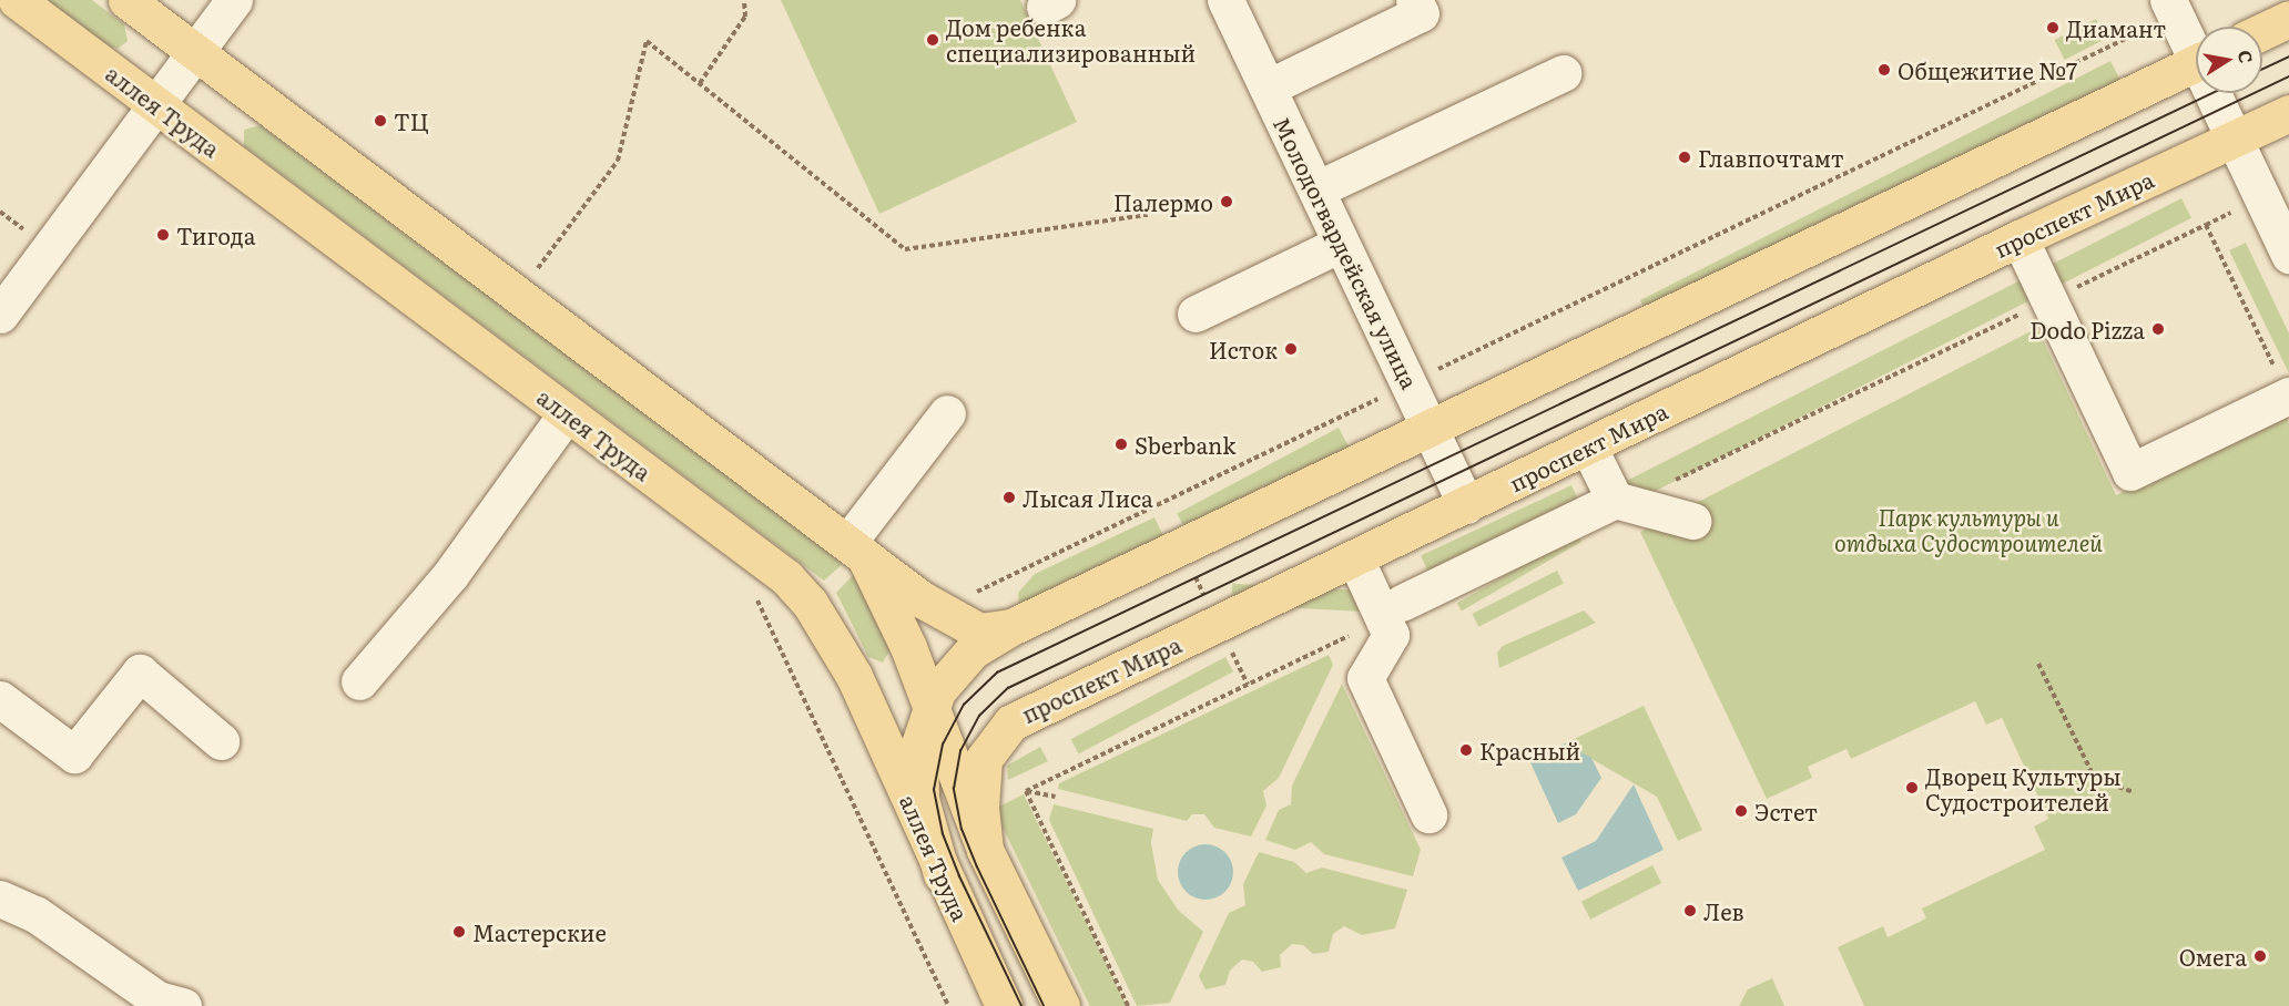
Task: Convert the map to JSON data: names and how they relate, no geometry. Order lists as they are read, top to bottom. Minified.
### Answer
{"streets":{"main road":["аллея Труда","проспект Мира"],"street":["Молодогвардейская улица"]},"crossings":[["проспект Мира","Молодогвардейская улица"]],"parks":["Парк культуры и отдыха Судостроителей"],"places":["Диамант","Дом ребенка специализированный","Общежитие №7","ТЦ","Главпочтамт","Палермо","Тигода","Dodo Pizza","Исток","Sberbank","Лысая Лиса","Красный","Дворец Культуры Судостроителей","Эстет","Лев","Мастерские","Омега"],"north":"right"}
